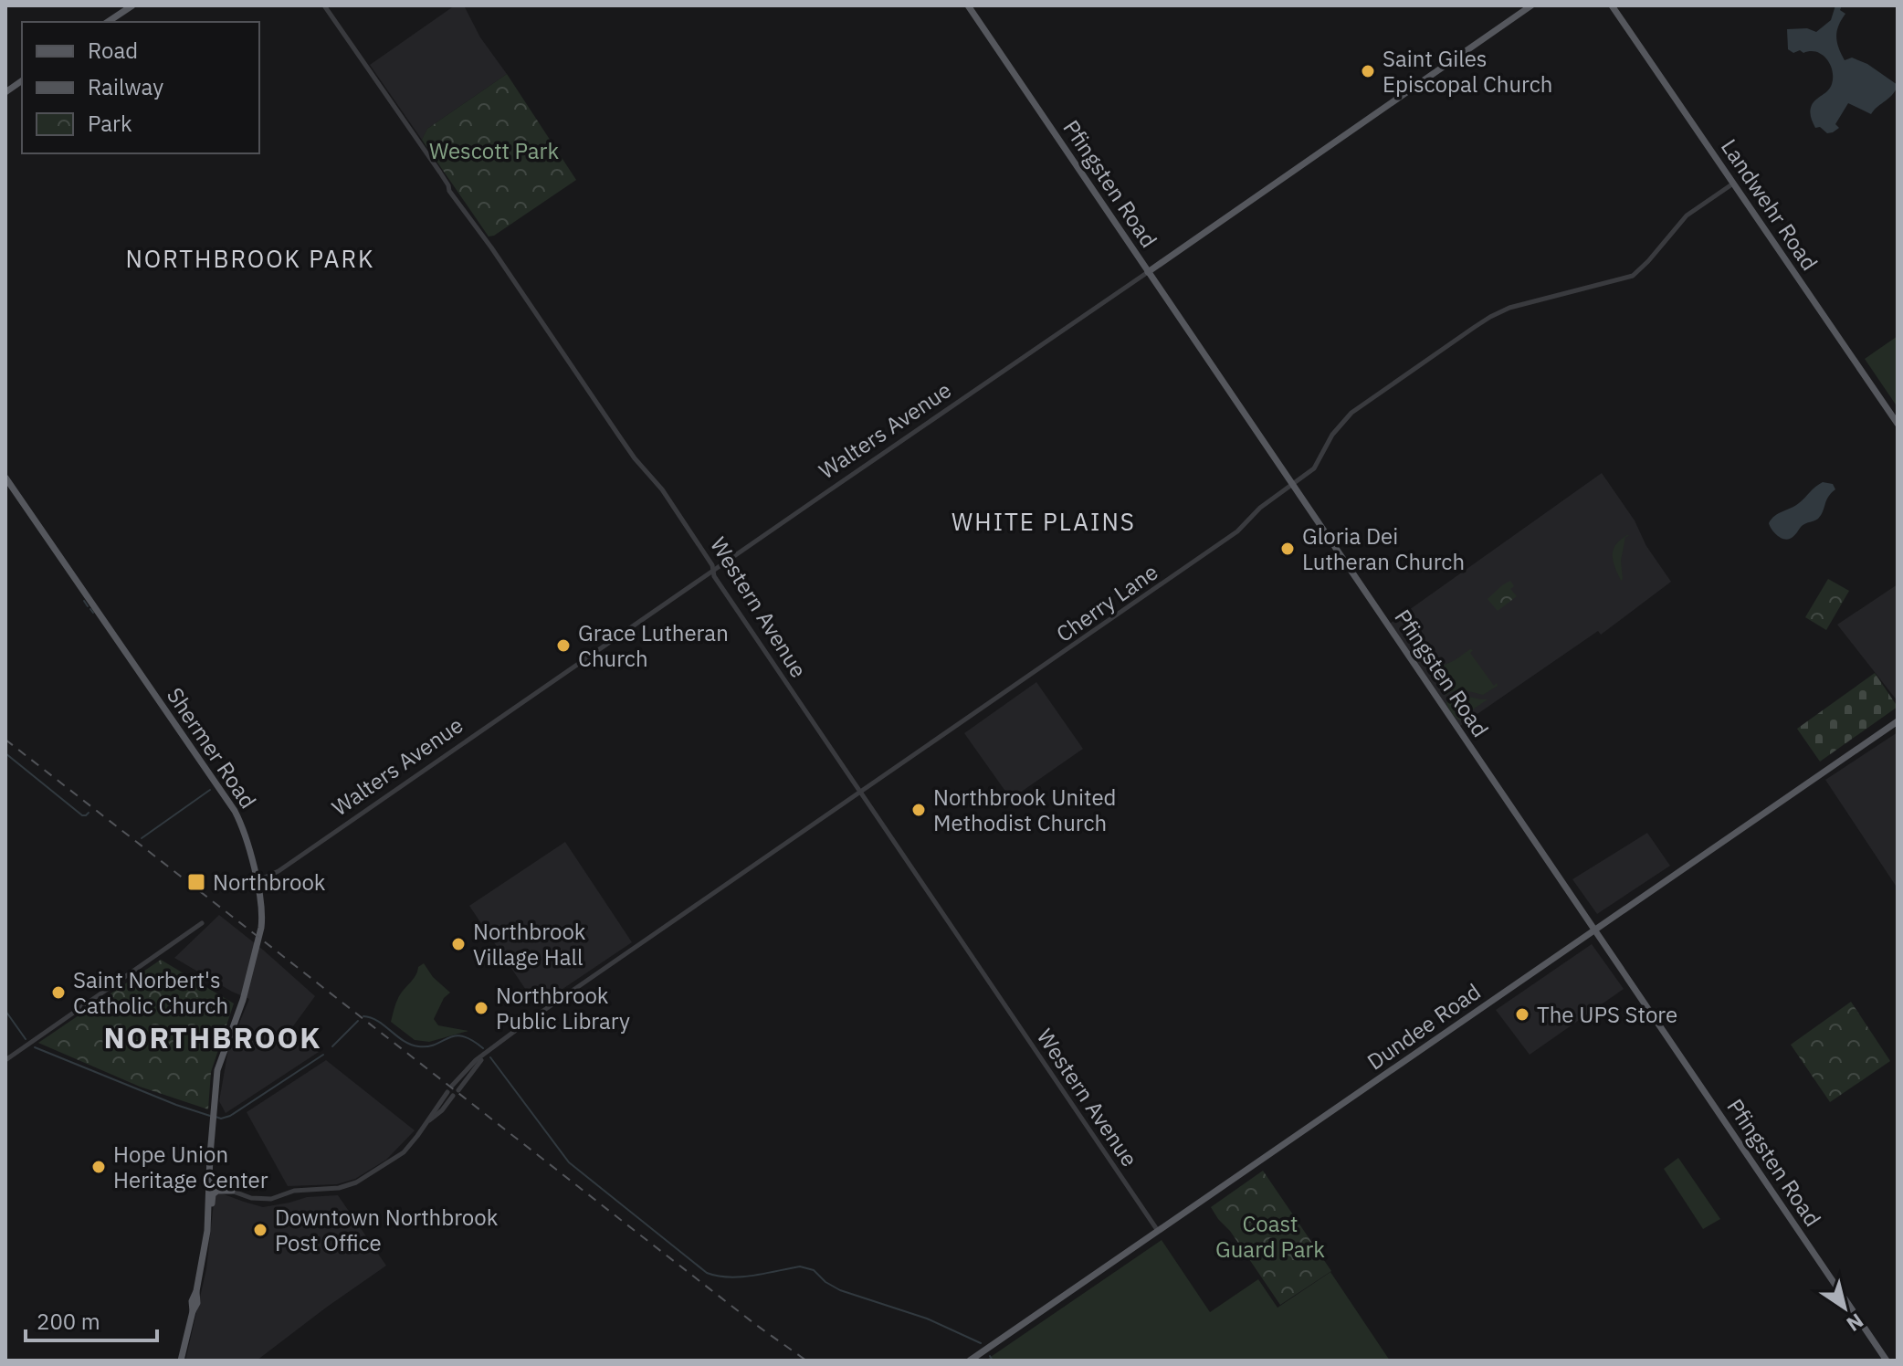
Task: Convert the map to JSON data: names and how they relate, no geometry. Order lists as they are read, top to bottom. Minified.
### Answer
{"streets":{"main road":["Pfingsten Road","Landwehr Road","Walters Avenue","Shermer Road","Dundee Road"],"street":["Cherry Lane","Western Avenue"]},"crossings":[["Pfingsten Road","Walters Avenue"],["Pfingsten Road","Cherry Lane"],["Pfingsten Road","Dundee Road"],["Landwehr Road","Cherry Lane"],["Walters Avenue","Western Avenue"],["Walters Avenue","Shermer Road"],["Cherry Lane","Western Avenue"],["Western Avenue","Dundee Road"]],"districts":["NORTHBROOK PARK","WHITE PLAINS","NORTHBROOK"],"parks":["Wescott Park","Coast Guard Park"],"places":{"other":["Saint Giles Episcopal Church","Gloria Dei Lutheran Church","Grace Lutheran Church","Northbrook United Methodist Church","Northbrook Village Hall","Saint Norbert's Catholic Church","Northbrook Public Library","The UPS Store","Hope Union Heritage Center","Downtown Northbrook Post Office"],"transit":["Northbrook"]},"legend":["Road","Railway","Park"],"scale_bar":"200 m","north":"bottom right"}
